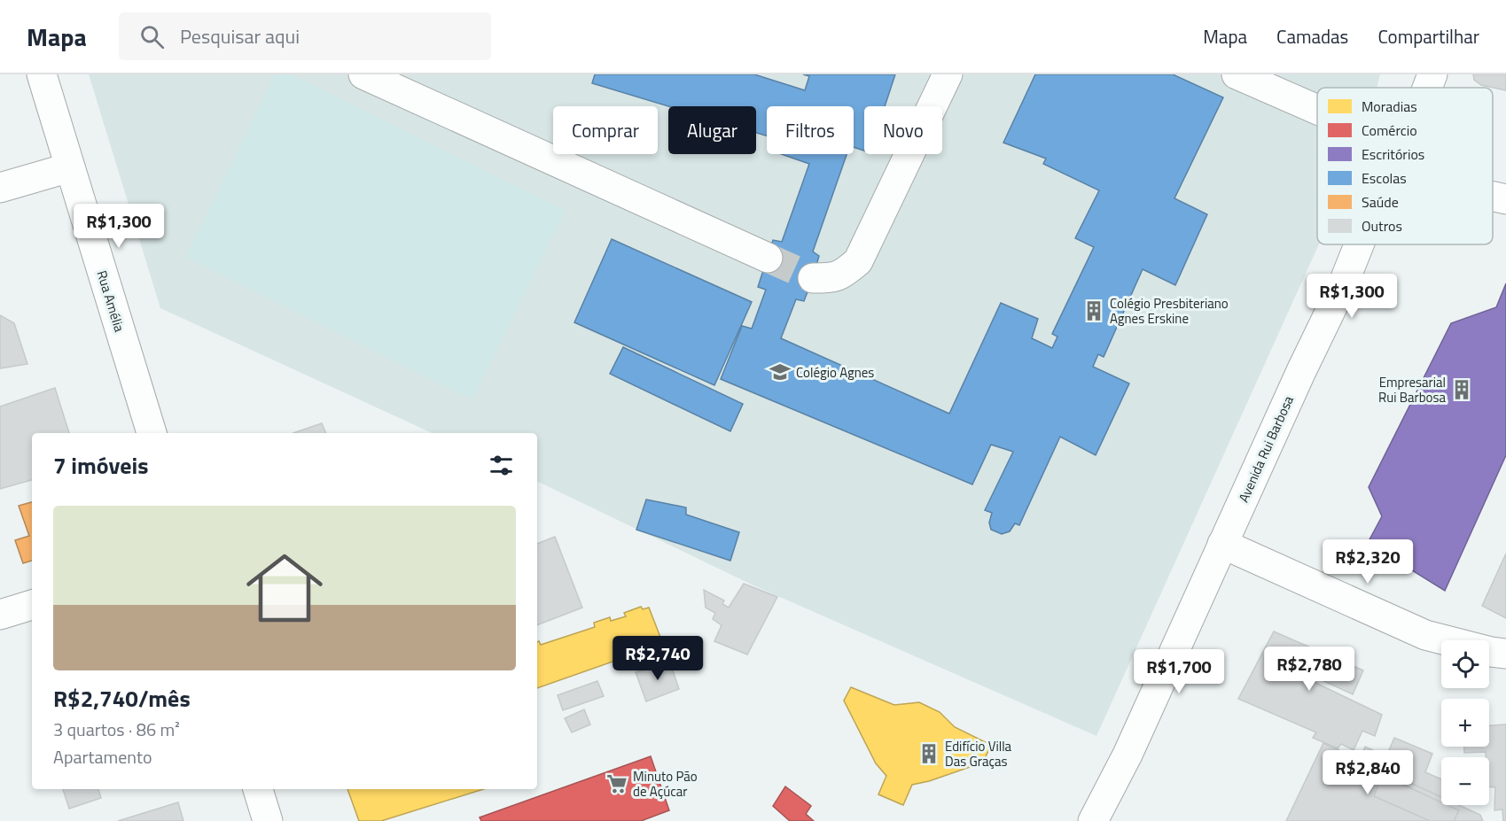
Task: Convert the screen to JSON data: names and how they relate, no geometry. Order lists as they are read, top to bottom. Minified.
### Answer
{"streets":{"main road":["Rua Amélia","Avenida Rui Barbosa"]},"places":{"building":["Colégio Presbiteriano Agnes Erskine","Empresarial Rui Barbosa","Edifício Villa Das Graças"],"school or university":["Colégio Agnes"],"supermarket":["Minuto Pão de Açúcar"]},"legend":["Moradias","Comércio","Escritórios","Escolas","Saúde","Outros"],"page":{"header":"Mapa","search":"Pesquisar aqui","nav":["Mapa","Camadas","Compartilhar"],"chip":["Comprar","Alugar","Filtros","Novo"],"price":["R$1,300","R$1,300","R$2,320","R$2,740","R$2,780","R$1,700","R$2,840"],"heading":"7 imóveis","list":[{"name":"R$2,740/mês","note":"3 quartos · 86 m² · Apartamento"}],"map_buttons":["+","−"]}}
